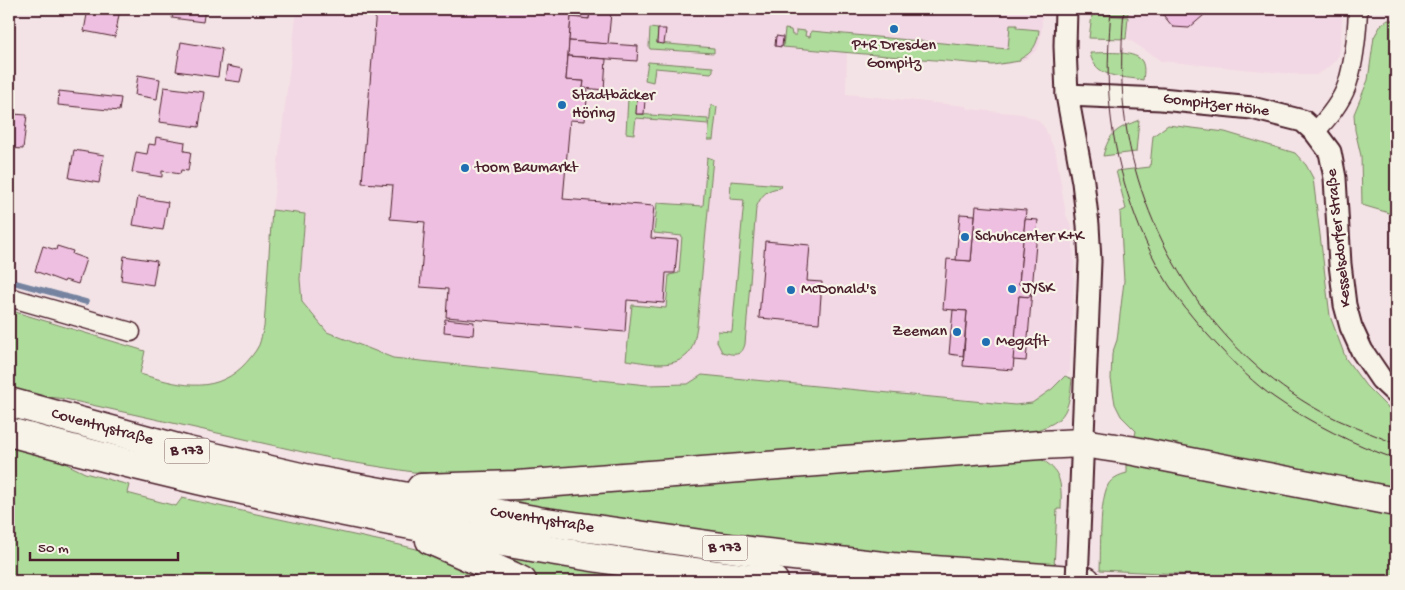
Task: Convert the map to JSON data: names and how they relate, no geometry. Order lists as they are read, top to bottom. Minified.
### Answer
{"streets":{"highway":["Coventrystraße","B 173"],"street":["Gompitzer Höhe","Kesselsdorfer Straße"]},"crossings":[["Gompitzer Höhe","Kesselsdorfer Straße"]],"places":["P+R Dresden Gompitz","Stadtbäcker Höring","toom Baumarkt","Schuhcenter K+K","JYSK","McDonald's","Zeeman","Megafit"],"scale_bar":"50 m"}
